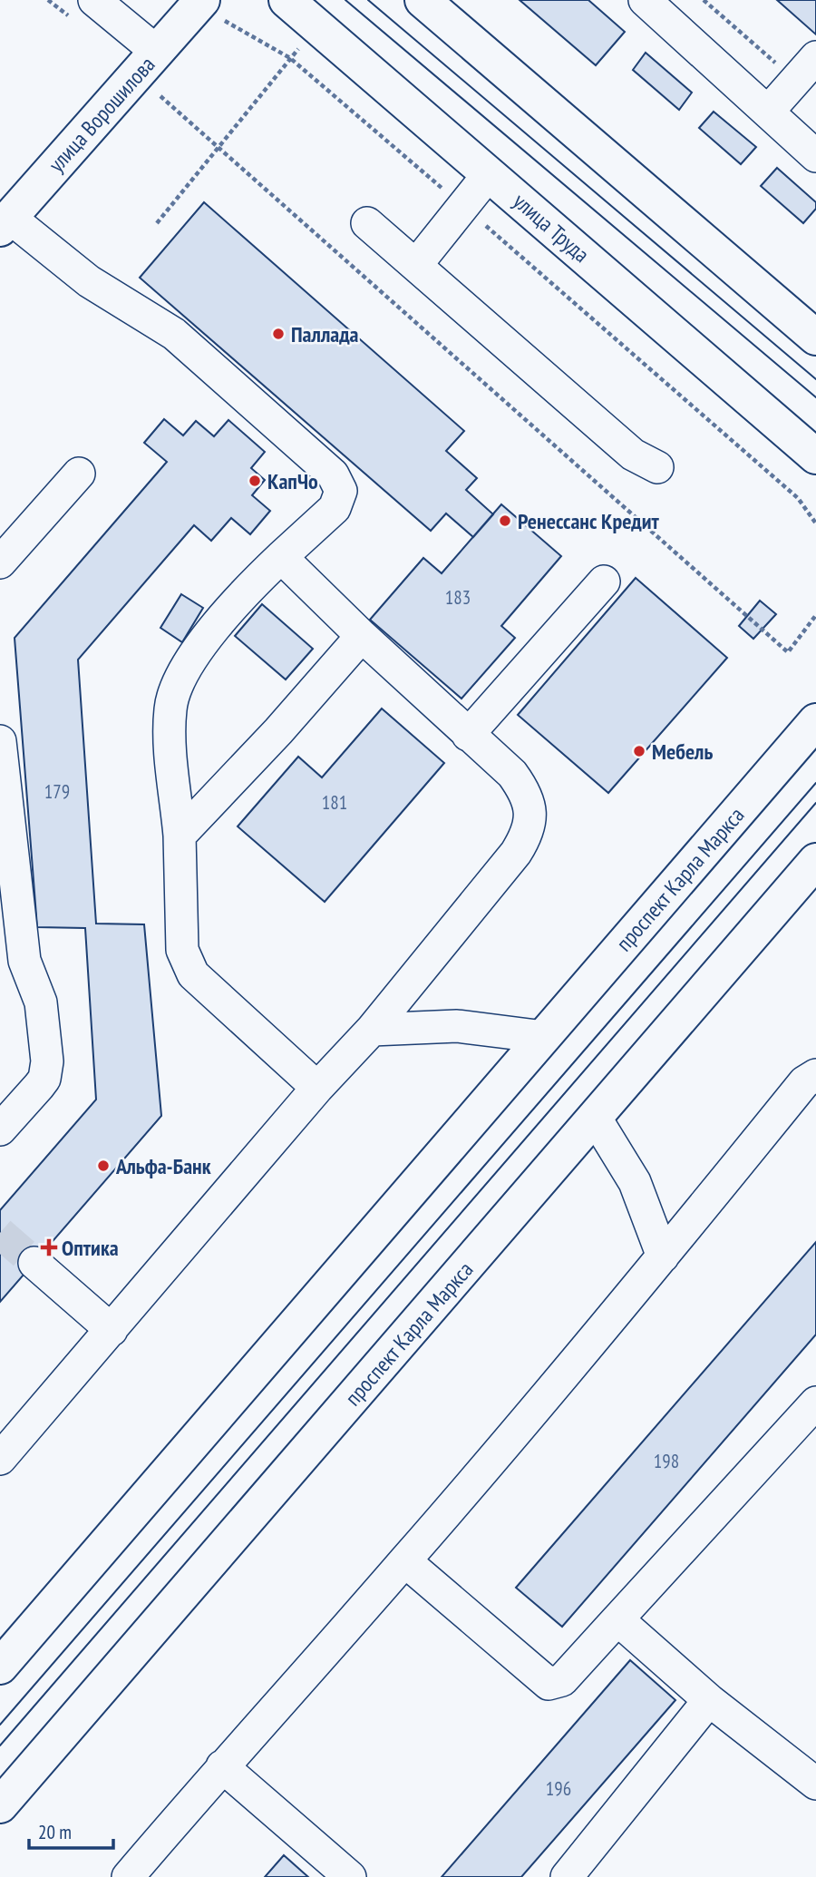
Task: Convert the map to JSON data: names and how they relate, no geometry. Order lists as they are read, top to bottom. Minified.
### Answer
{"streets":{"main road":["улица Ворошилова","улица Труда","проспект Карла Маркса"]},"places":{"other":["Паллада","КапЧо","Ренессанс Кредит","Мебель","Альфа-Банк"],"health":["Оптика"]},"house_numbers":["183","179","181","198","196"],"scale_bar":"20 m"}
